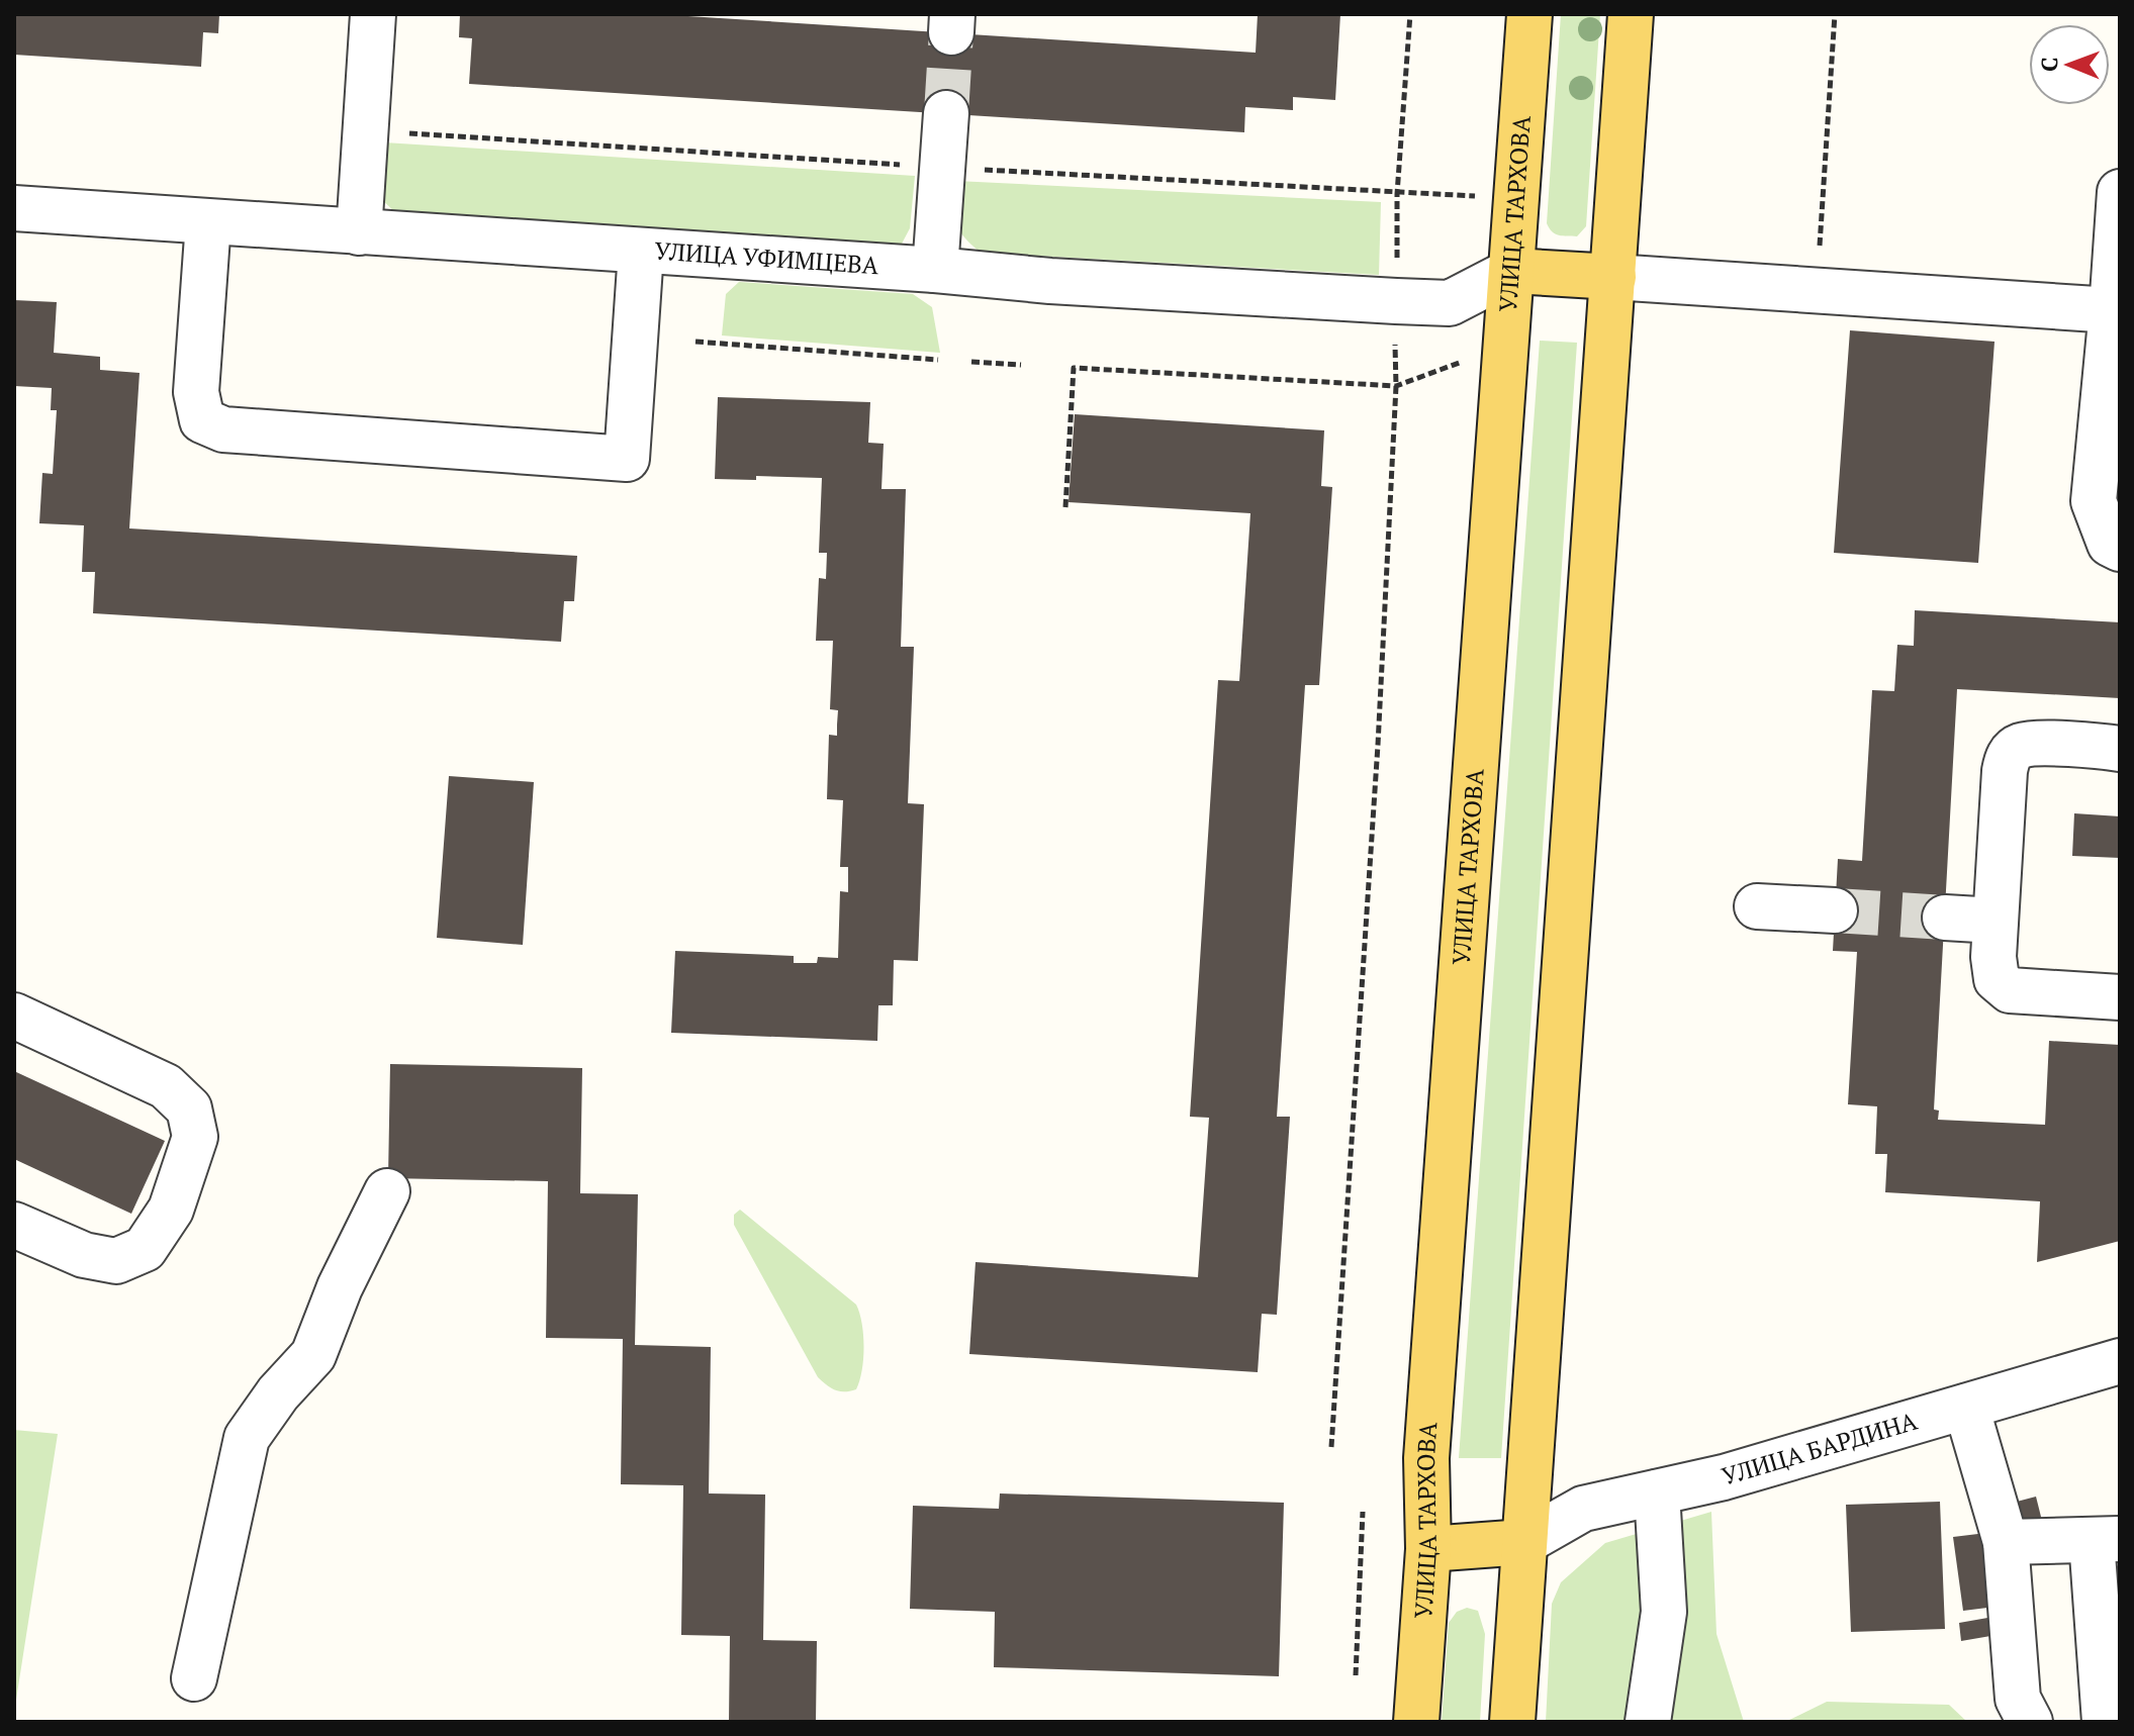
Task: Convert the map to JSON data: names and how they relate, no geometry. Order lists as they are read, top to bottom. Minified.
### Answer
{"streets":{"main road":["УЛИЦА ТАРХОВА"],"street":["УЛИЦА УФИМЦЕВА","УЛИЦА БАРДИНА"]},"crossings":[["УЛИЦА ТАРХОВА","УЛИЦА УФИМЦЕВА"]],"north":"left"}
